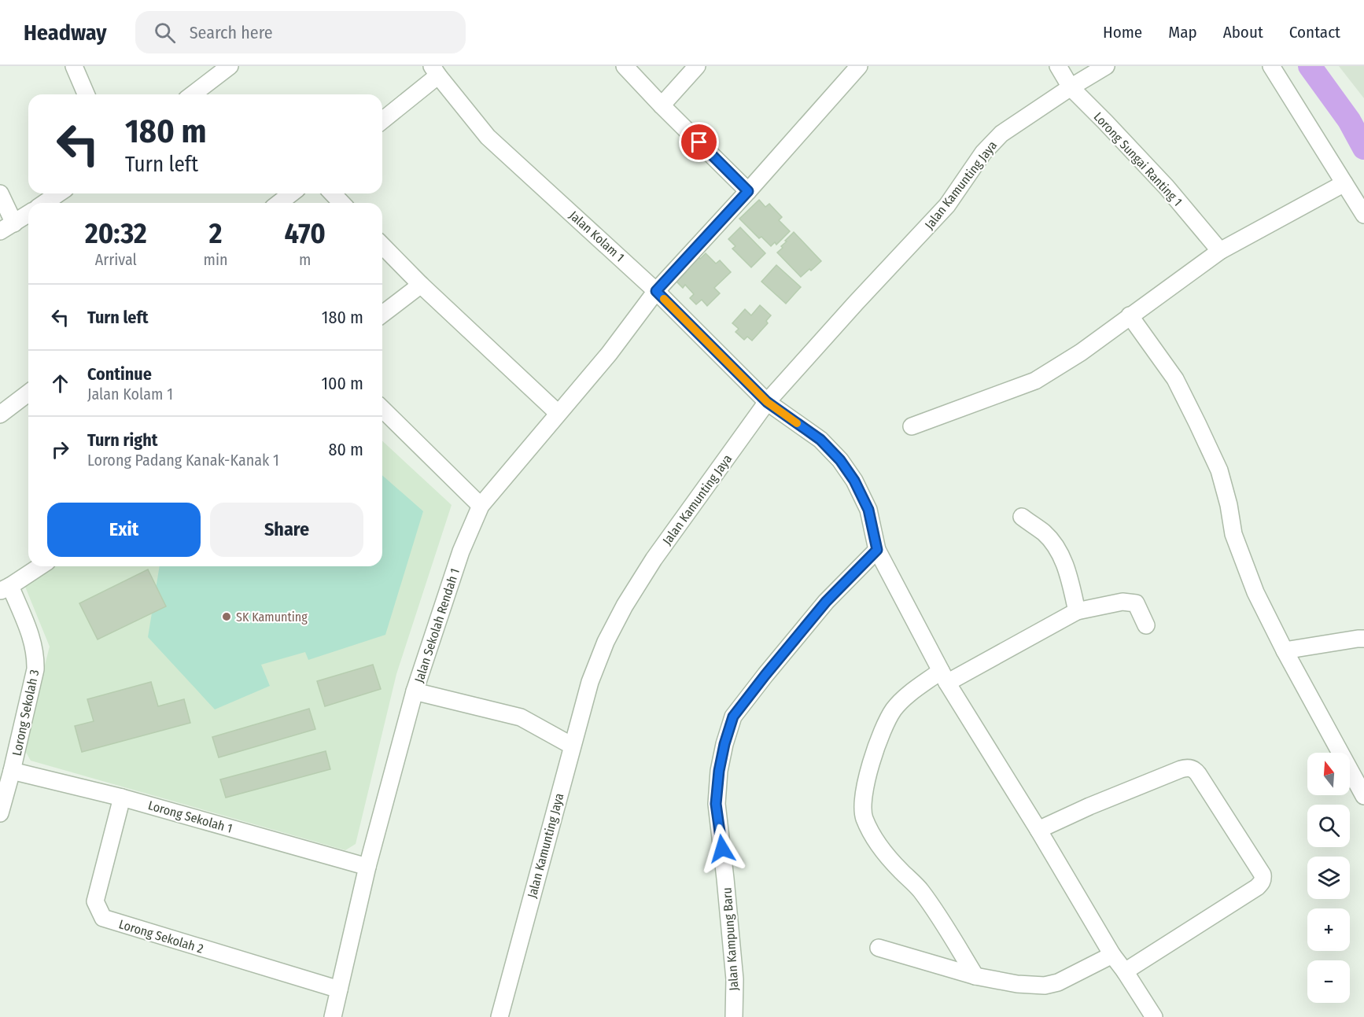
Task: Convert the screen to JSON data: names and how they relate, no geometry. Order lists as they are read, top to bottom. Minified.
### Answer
{"streets":{"street":["Lorong Sungai Ranting 1","Jalan Kamunting Jaya","Jalan Kolam 1","Jalan Sekolah Rendah 1","Lorong Sekolah 3","Lorong Sekolah 1","Lorong Sekolah 2","Jalan Kampung Baru"]},"crossings":[["Lorong Sungai Ranting 1","Jalan Kamunting Jaya"],["Jalan Kamunting Jaya","Jalan Kolam 1"],["Jalan Kolam 1","Jalan Sekolah Rendah 1"],["Jalan Kolam 1","Jalan Kampung Baru"],["Jalan Sekolah Rendah 1","Lorong Sekolah 1"],["Jalan Sekolah Rendah 1","Lorong Sekolah 2"],["Lorong Sekolah 3","Lorong Sekolah 1"],["Lorong Sekolah 1","Lorong Sekolah 2"]],"places":["SK Kamunting"],"north":"top","page":{"header":"Headway","search":"Search here","nav":["Home","Map","About","Contact"],"turn":["180 m","Turn left"],"eta":["20:32","Arrival","2","min","470","m"],"list":[{"name":"Turn left","value":"180 m"},{"name":"Continue","note":"Jalan Kolam 1","value":"100 m"},{"name":"Turn right","note":"Lorong Padang Kanak-Kanak 1","value":"80 m"}],"buttons":["Exit","Share"],"map_buttons":["+","−"]}}
